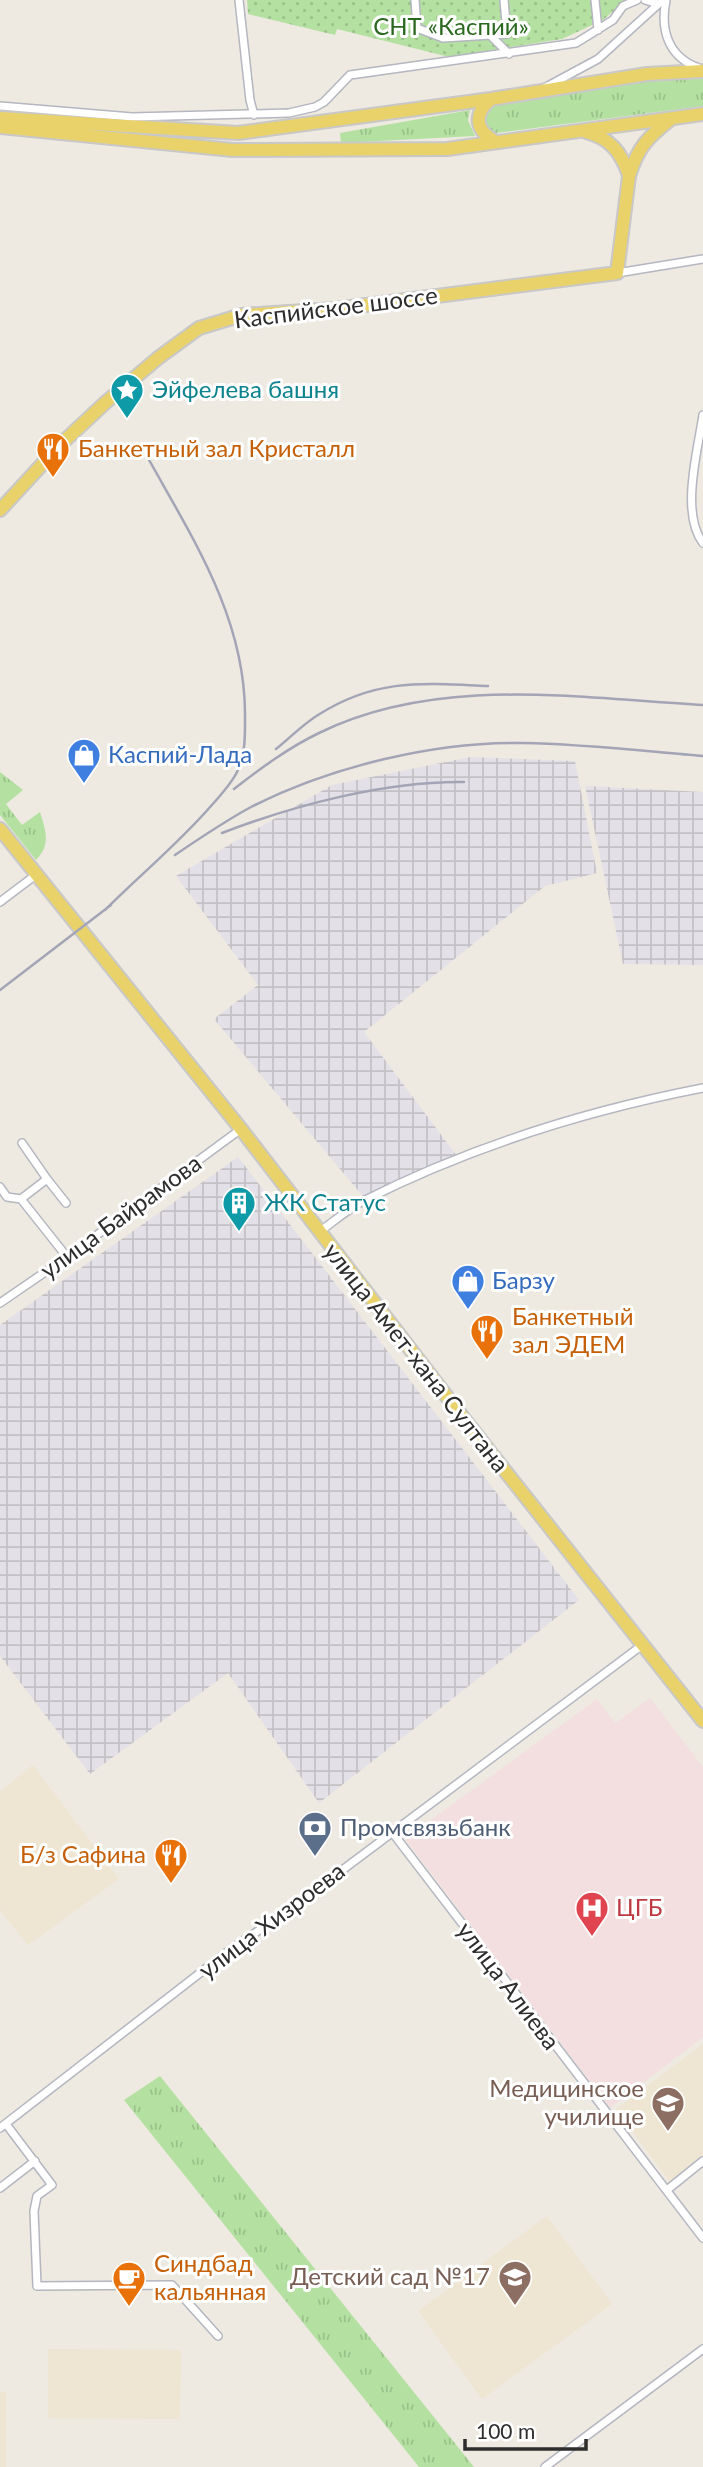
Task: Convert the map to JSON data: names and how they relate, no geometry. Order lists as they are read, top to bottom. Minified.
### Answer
{"streets":{"main road":["Каспийское шоссе","улица Амет-хана Султана"],"street":["улица Байрамова","улица Хизроева","улица Алиева"]},"crossings":[["улица Байрамова","улица Амет-хана Султана"],["улица Амет-хана Султана","улица Хизроева"],["улица Хизроева","улица Алиева"]],"parks":["СНТ «Каспий»"],"places":{"place":["Эйфелева башня"],"restaurant":["Банкетный зал Кристалл","Банкетный зал ЭДЕМ","Б/з Сафина"],"shop":["Каспий-Лада","Барзу"],"building":["ЖК Статус"],"bank":["Промсвязьбанк"],"hospital":["ЦГБ"],"school or university":["Медицинское училище","Детский сад №17"],"cafe":["Синдбад кальянная"]},"scale_bar":"100 m"}
